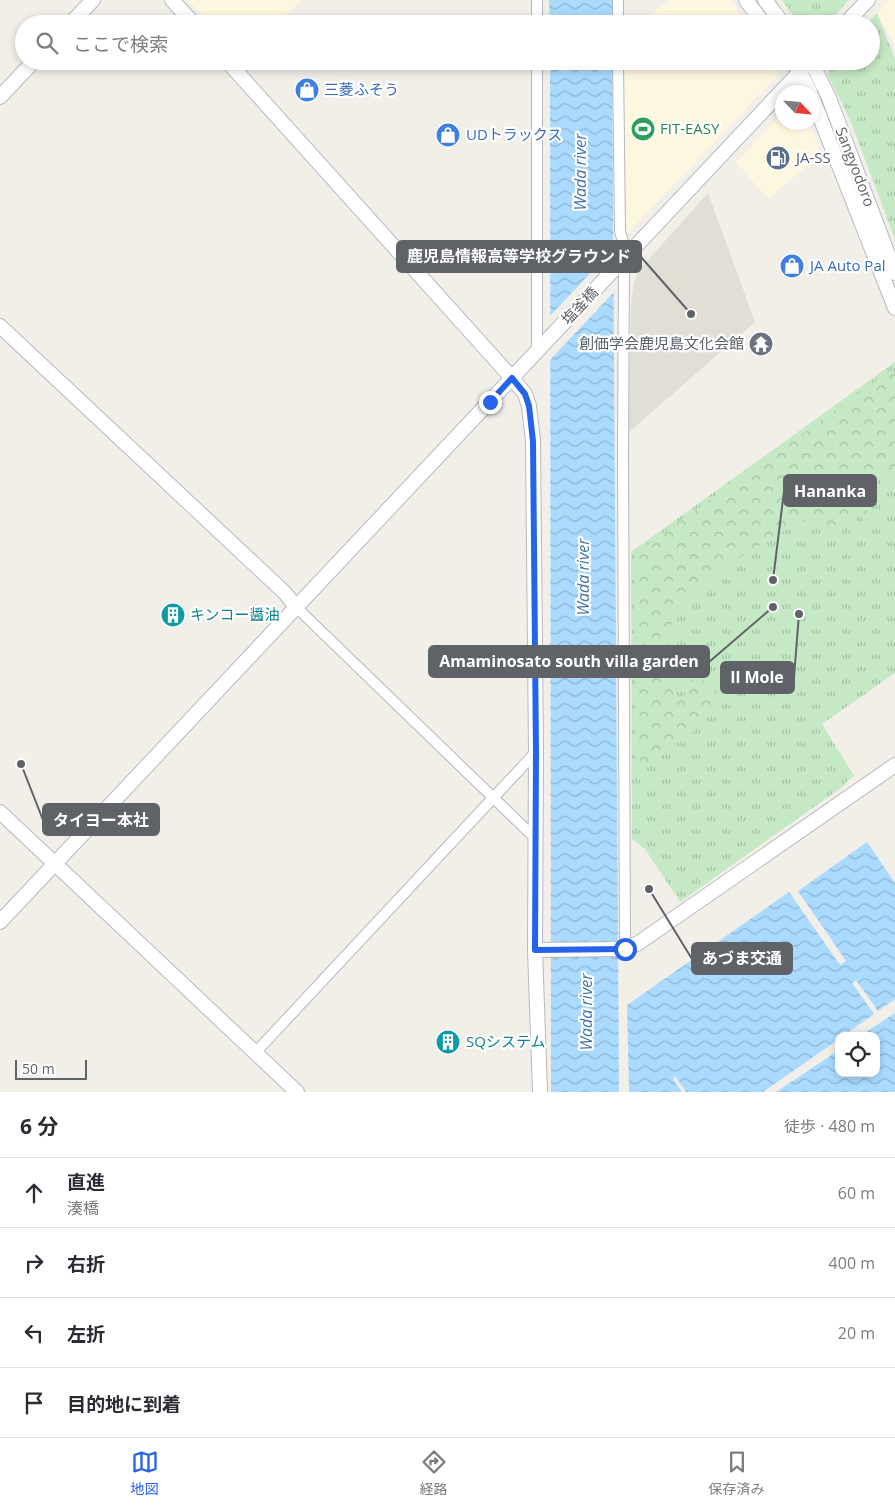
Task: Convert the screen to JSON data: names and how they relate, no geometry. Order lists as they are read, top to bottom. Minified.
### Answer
{"streets":{"street":["Sangyodoro","塩釜橋"]},"water":["Wada river"],"places":{"shop":["三菱ふそう","UDトラックス","JA Auto Pal"],"sports":["FIT-EASY"],"fuel station":["JA-SS"],"other":["鹿児島情報高等学校グラウンド","Hananka","Amaminosato south villa garden","Il Mole","タイヨー本社","あづま交通"],"temple":["創価学会鹿児島文化会館"],"building":["キンコー醤油","SQシステム"]},"scale_bar":"50 m","north":"bottom right","page":{"search":"ここで検索","scale":"50 m","heading":["6 分","徒歩 · 480 m"],"list":[["直進","湊橋","60 m"],["右折","400 m"],["左折","20 m"],"目的地に到着"],"nav":["地図","経路","保存済み"]}}
